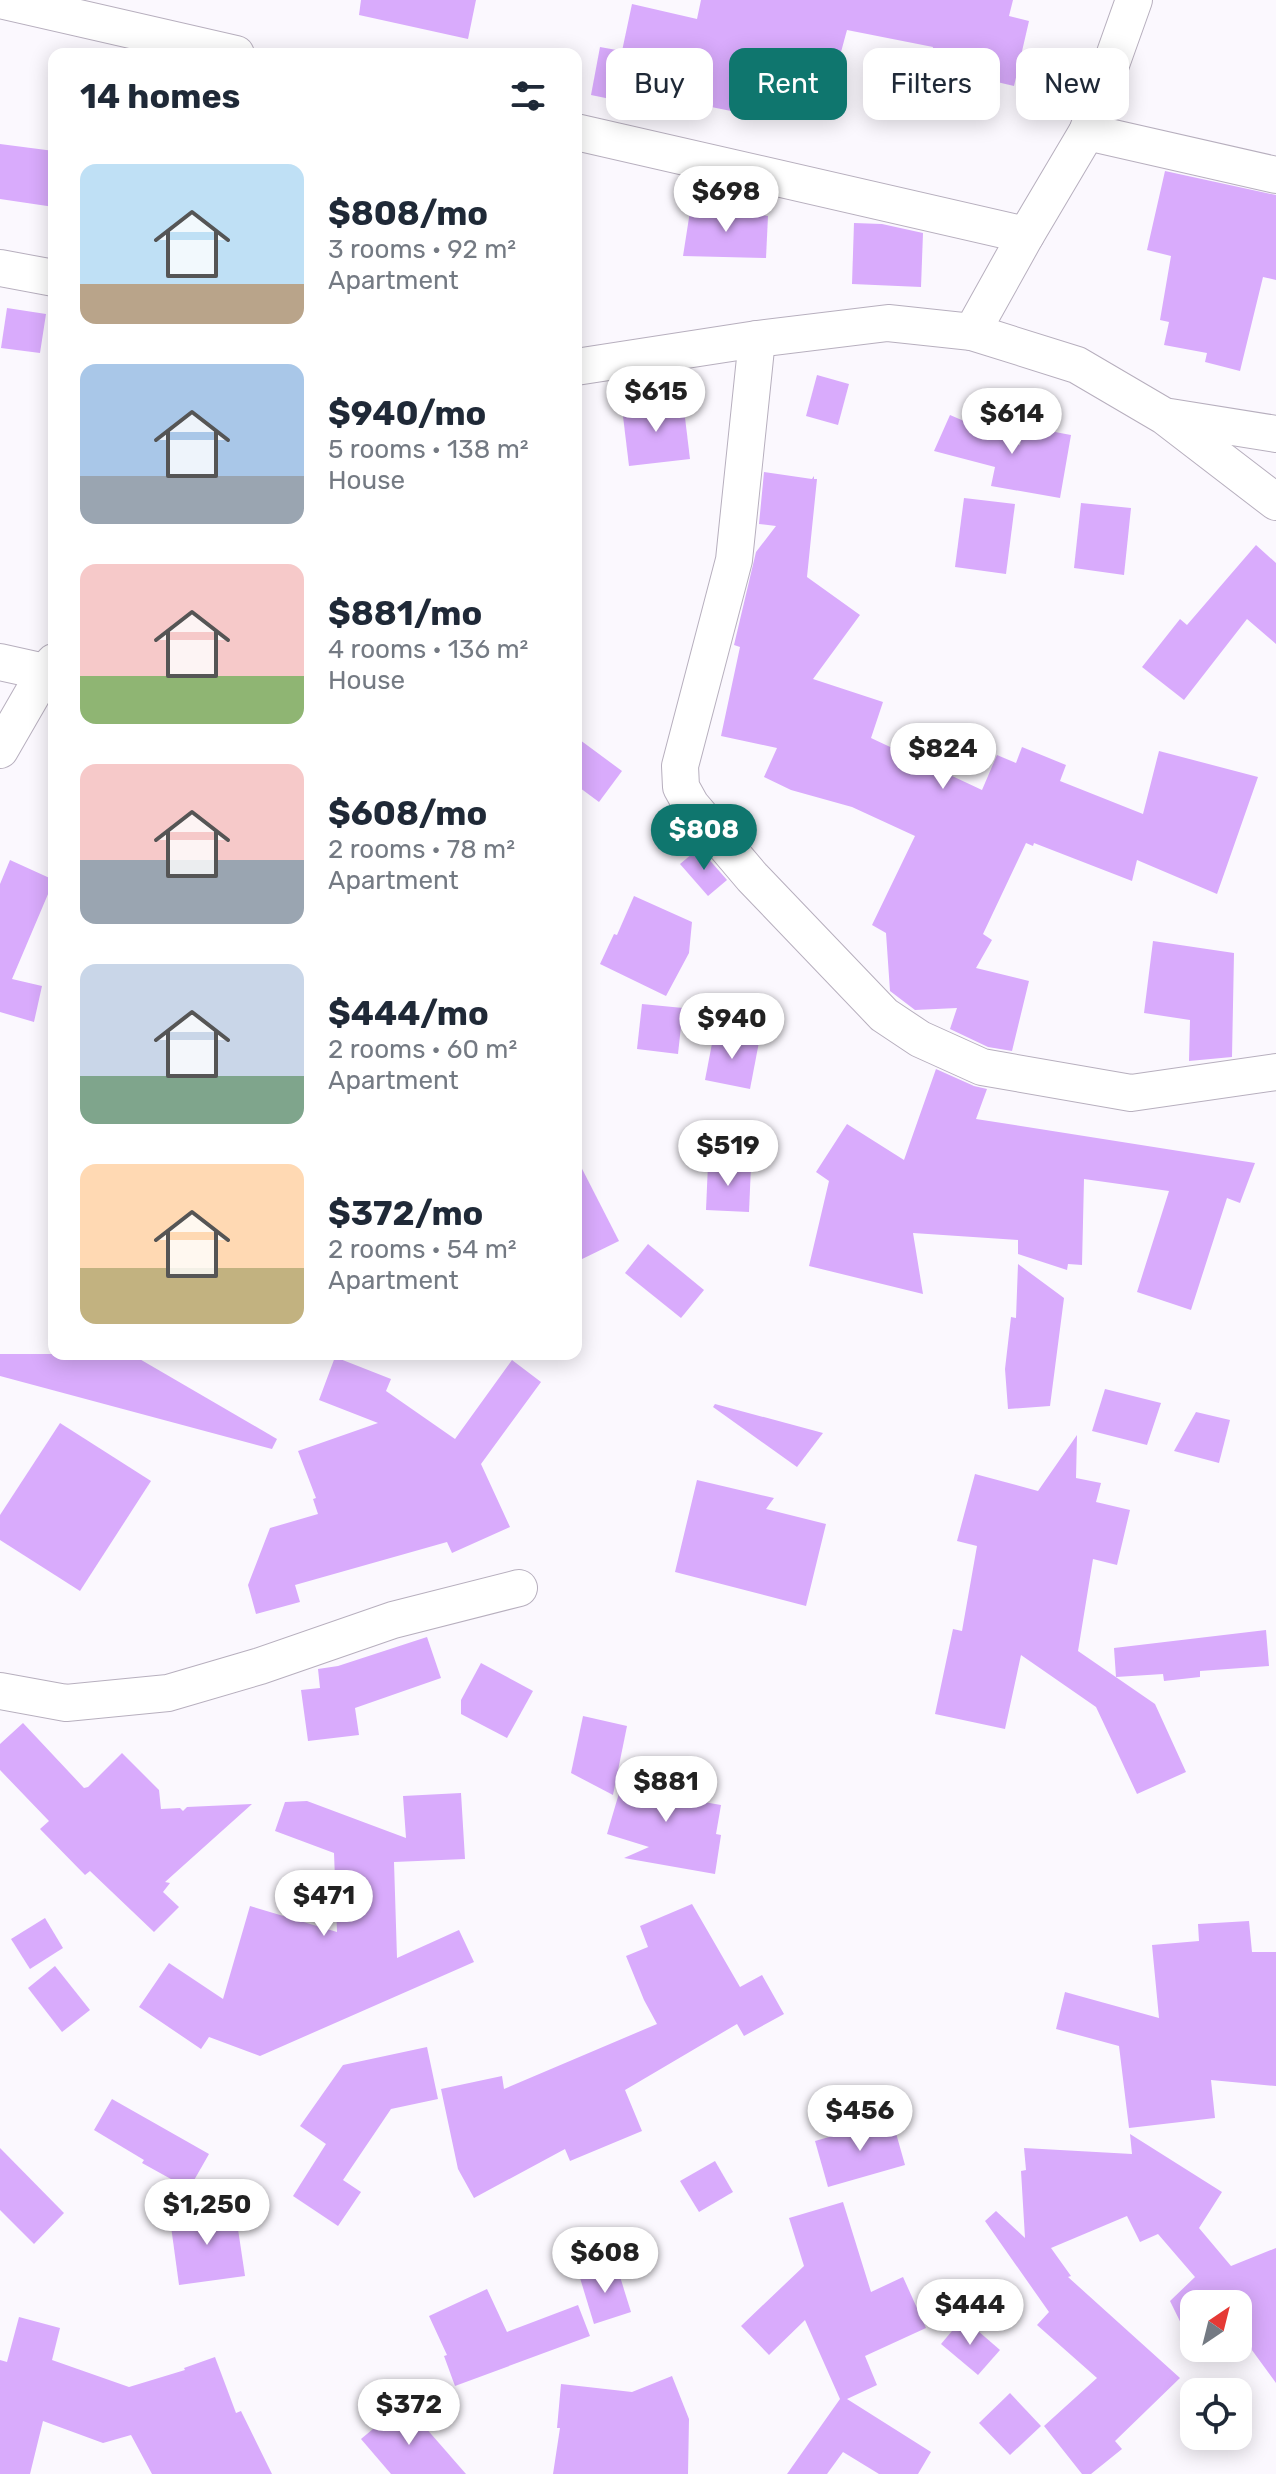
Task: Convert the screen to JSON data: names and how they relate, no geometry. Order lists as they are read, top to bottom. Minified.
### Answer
{"north":"top right","page":{"chip":["Buy","Rent","Filters","New"],"heading":"14 homes","list":[{"name":"$808/mo","note":"3 rooms · 92 m² · Apartment"},{"name":"$940/mo","note":"5 rooms · 138 m² · House"},{"name":"$881/mo","note":"4 rooms · 136 m² · House"},{"name":"$608/mo","note":"2 rooms · 78 m² · Apartment"},{"name":"$444/mo","note":"2 rooms · 60 m² · Apartment"},{"name":"$372/mo","note":"2 rooms · 54 m² · Apartment"}],"price":["$698","$615","$614","$824","$808","$940","$519","$881","$471","$456","$1,250","$608","$444","$372"]}}
